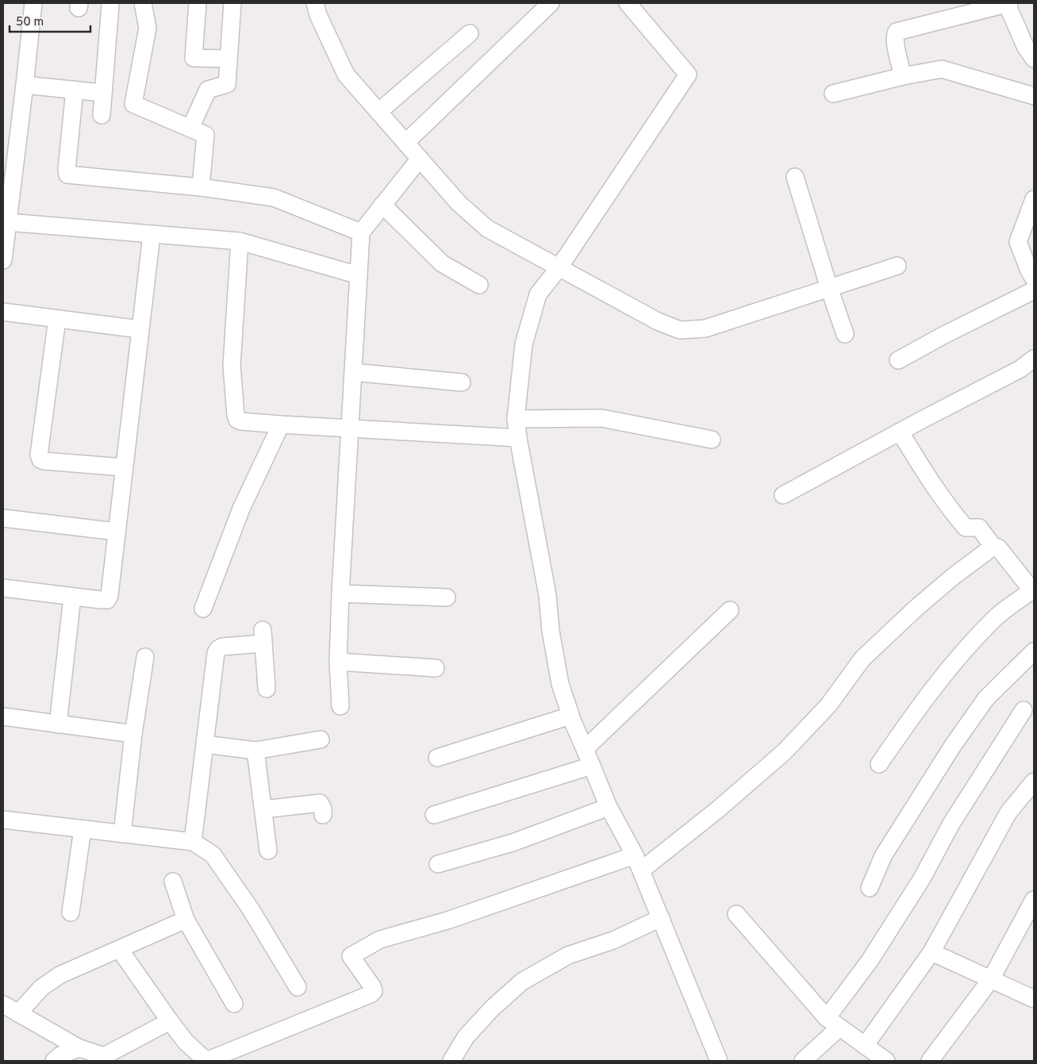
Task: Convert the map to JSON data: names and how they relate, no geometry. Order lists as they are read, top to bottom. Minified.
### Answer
{"scale_bar":"50 m"}
